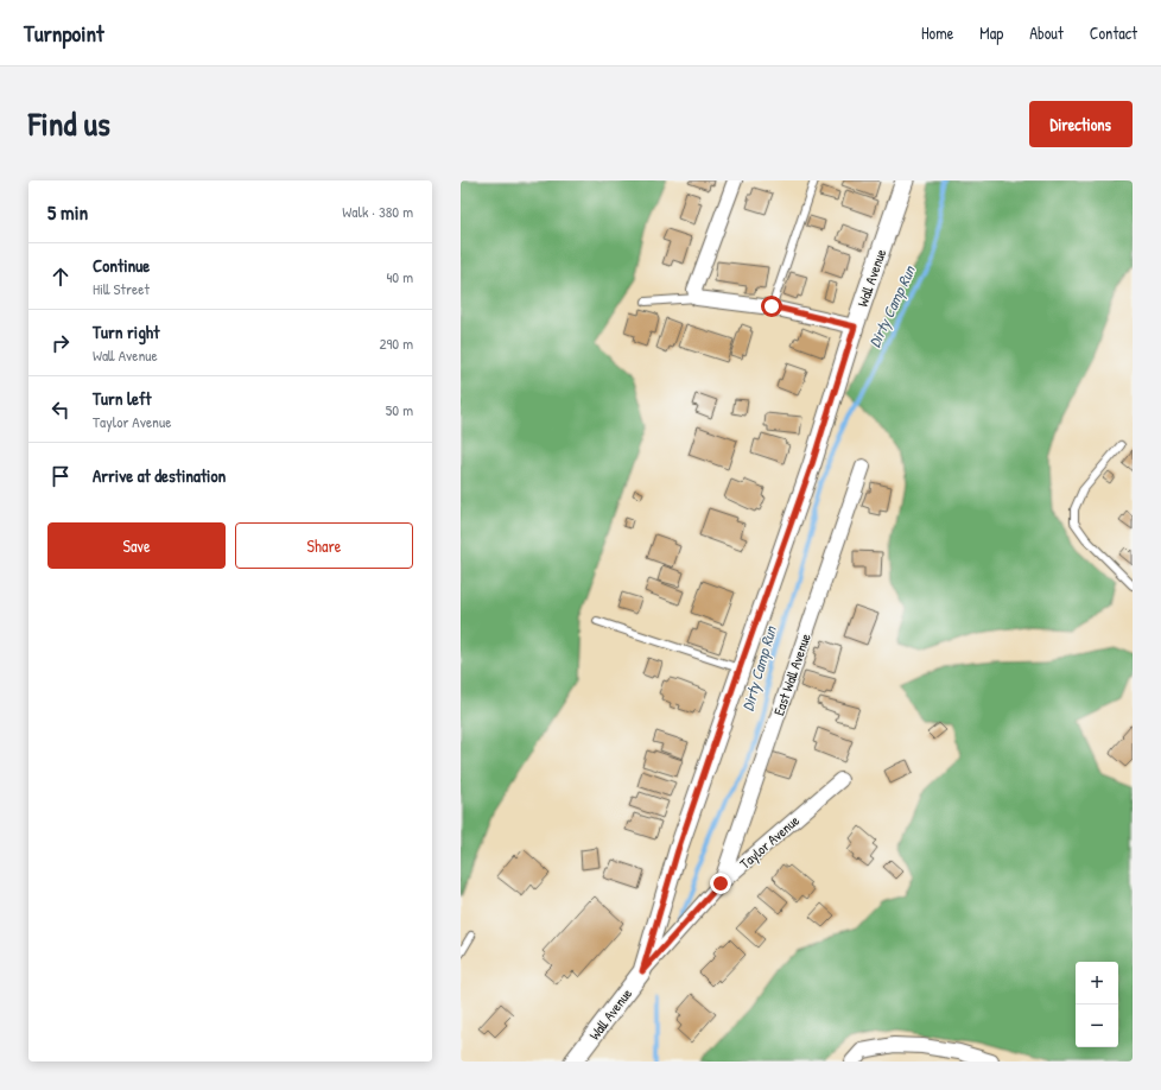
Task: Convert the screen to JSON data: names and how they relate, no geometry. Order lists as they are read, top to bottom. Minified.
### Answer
{"streets":{"street":["Wall Avenue","East Wall Avenue","Taylor Avenue"]},"crossings":[["Wall Avenue","Taylor Avenue"],["East Wall Avenue","Taylor Avenue"]],"water":["Dirty Camp Run"],"page":{"header":"Turnpoint","nav":["Home","Map","About","Contact"],"title":"Find us","buttons":["Directions",["Save","Share"]],"heading":["5 min","Walk · 380 m"],"list":[["Continue","Hill Street","40 m"],["Turn right","Wall Avenue","290 m"],["Turn left","Taylor Avenue","50 m"],"Arrive at destination"],"map_buttons":["+","−"]}}
